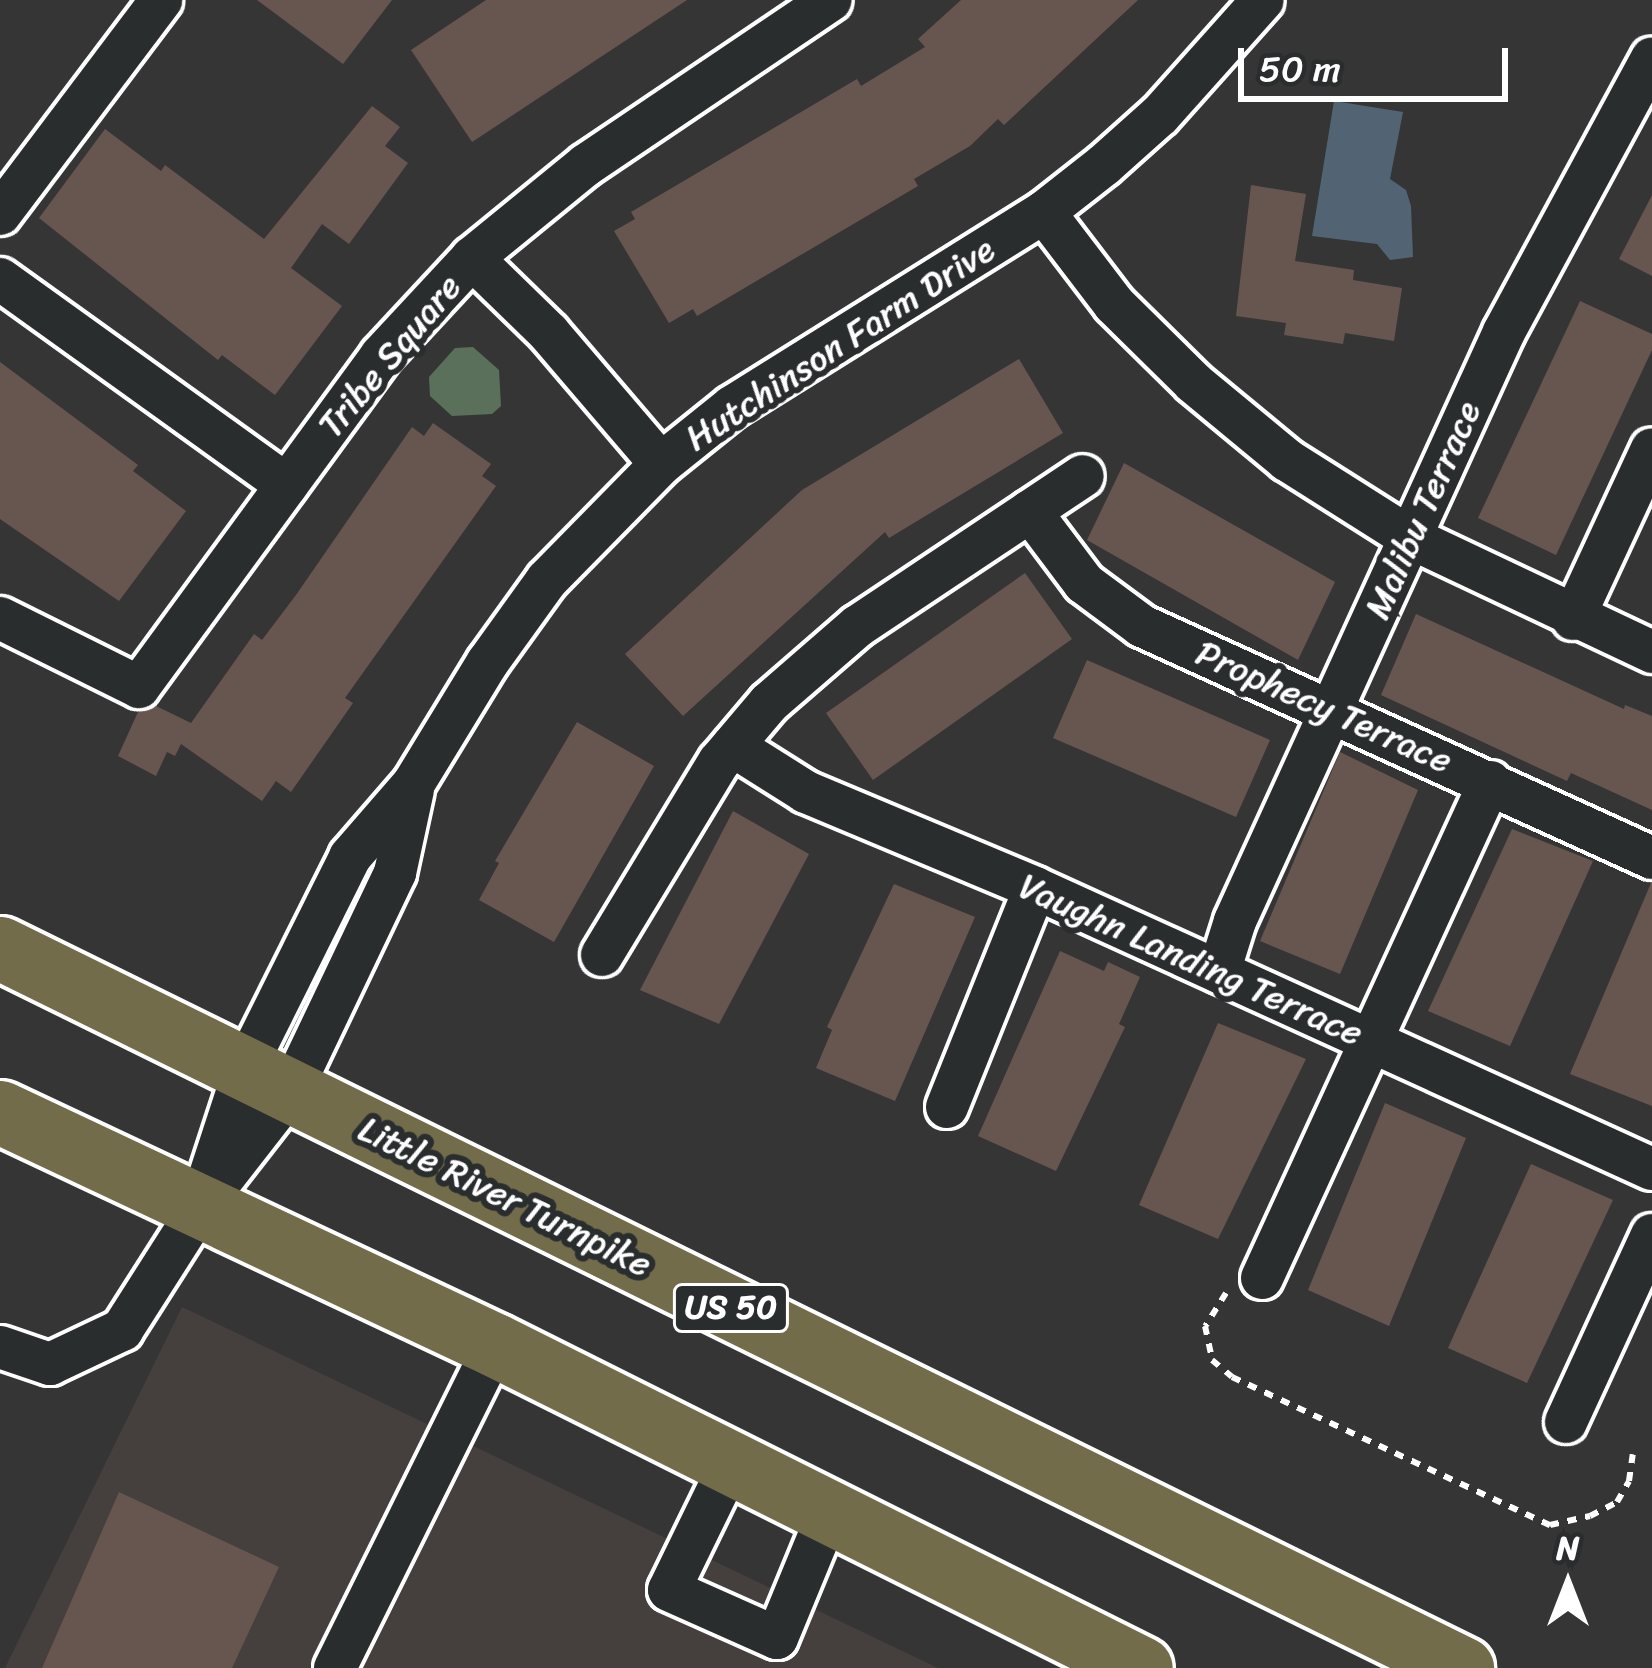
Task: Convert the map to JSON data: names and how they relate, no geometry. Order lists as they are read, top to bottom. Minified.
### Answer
{"streets":{"highway":["Little River Turnpike","US 50"],"street":["Hutchinson Farm Drive","Tribe Square","Malibu Terrace","Prophecy Terrace","Vaughn Landing Terrace"]},"crossings":[["Hutchinson Farm Drive","Little River Turnpike"],["Malibu Terrace","Prophecy Terrace"],["Malibu Terrace","Vaughn Landing Terrace"]],"scale_bar":"50 m","north":"top"}
